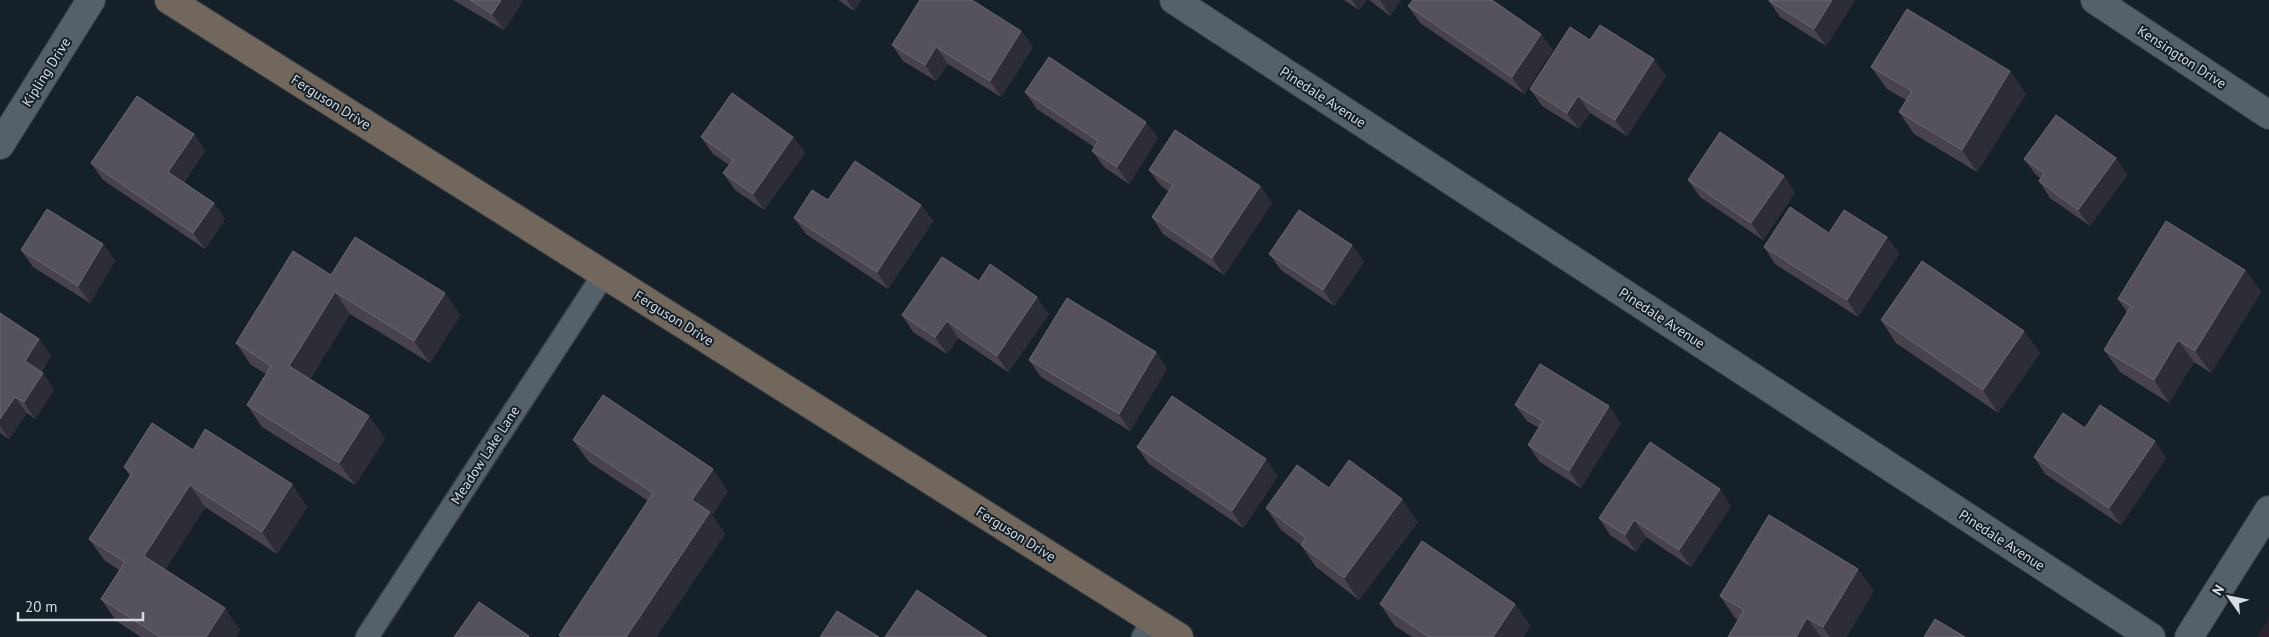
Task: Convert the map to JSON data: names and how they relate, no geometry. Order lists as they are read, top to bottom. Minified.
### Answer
{"streets":{"street":["Kensington Drive","Kipling Drive","Pinedale Avenue","Ferguson Drive"],"lane":["Meadow Lake Lane"]},"crossings":[["Ferguson Drive","Meadow Lake Lane"]],"scale_bar":"20 m","north":"top left"}
